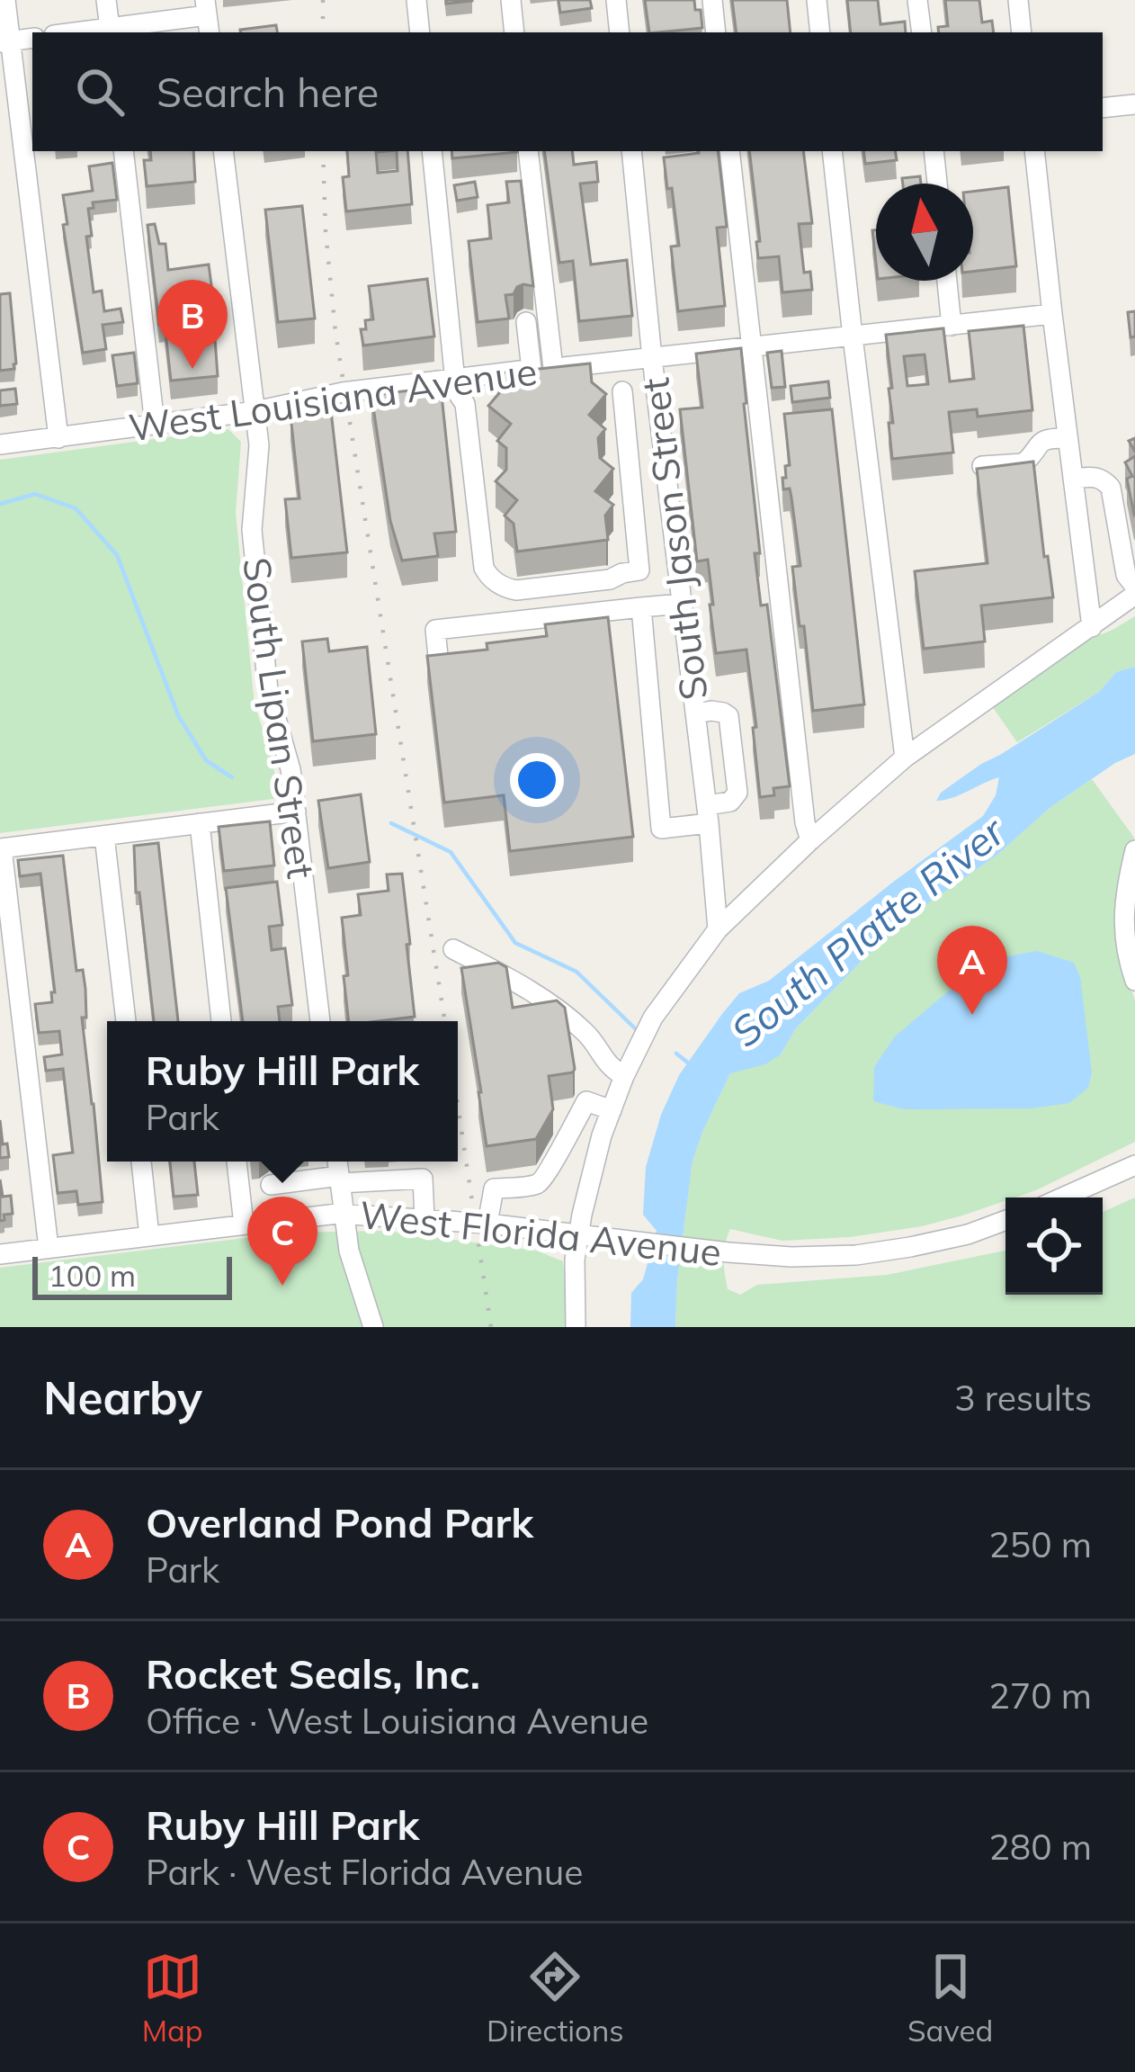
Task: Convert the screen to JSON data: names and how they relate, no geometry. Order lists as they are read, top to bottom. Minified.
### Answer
{"streets":{"street":["West Louisiana Avenue","South Jason Street","South Lipan Street","West Florida Avenue"]},"crossings":[["West Louisiana Avenue","South Jason Street"],["West Louisiana Avenue","South Lipan Street"]],"water":["South Platte River"],"scale_bar":"100 m","north":"top","page":{"search":"Search here","pins":["B","A","C"],"popup":["Ruby Hill Park","Park"],"scale":"100 m","heading":["Nearby","3 results"],"list":[{"mark":"A","name":"Overland Pond Park","note":"Park","value":"250 m"},{"mark":"B","name":"Rocket Seals, Inc.","note":"Office · West Louisiana Avenue","value":"270 m"},{"mark":"C","name":"Ruby Hill Park","note":"Park · West Florida Avenue","value":"280 m"}],"nav":["Map","Directions","Saved"]}}
